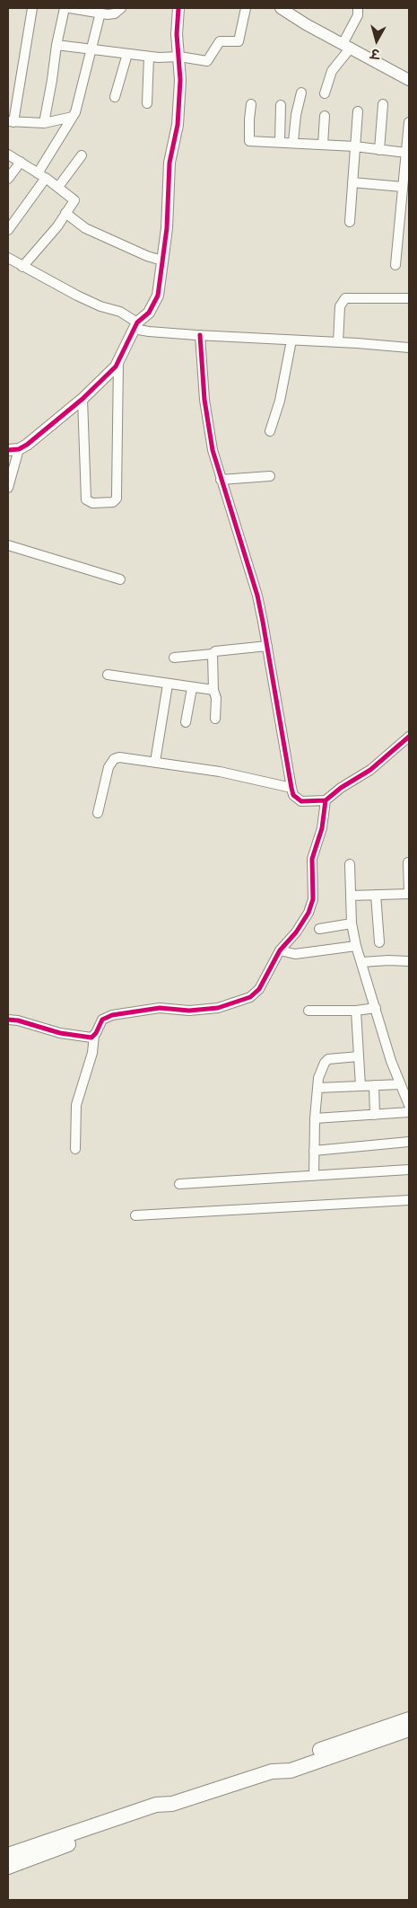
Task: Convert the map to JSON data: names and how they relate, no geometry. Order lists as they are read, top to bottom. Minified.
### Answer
{"north":"bottom"}
